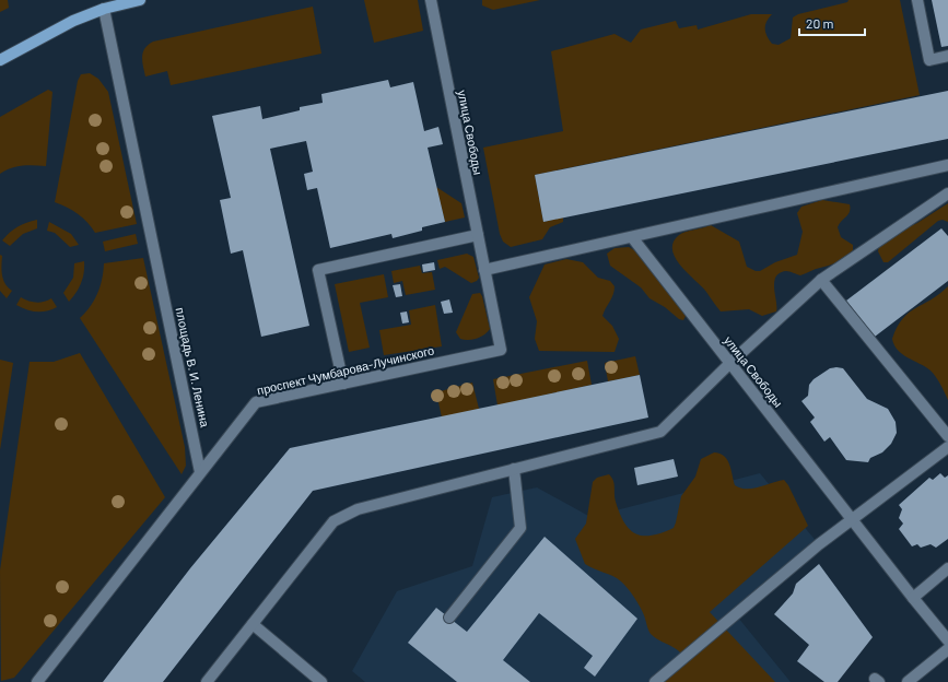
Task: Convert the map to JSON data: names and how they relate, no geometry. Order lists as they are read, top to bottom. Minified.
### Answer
{"streets":{"street":["улица Свободы","площадь В. И. Ленина","проспект Чумбарова-Лучинского"]},"crossings":[["улица Свободы","проспект Чумбарова-Лучинского"],["площадь В. И. Ленина","проспект Чумбарова-Лучинского"]],"scale_bar":"20 m"}
